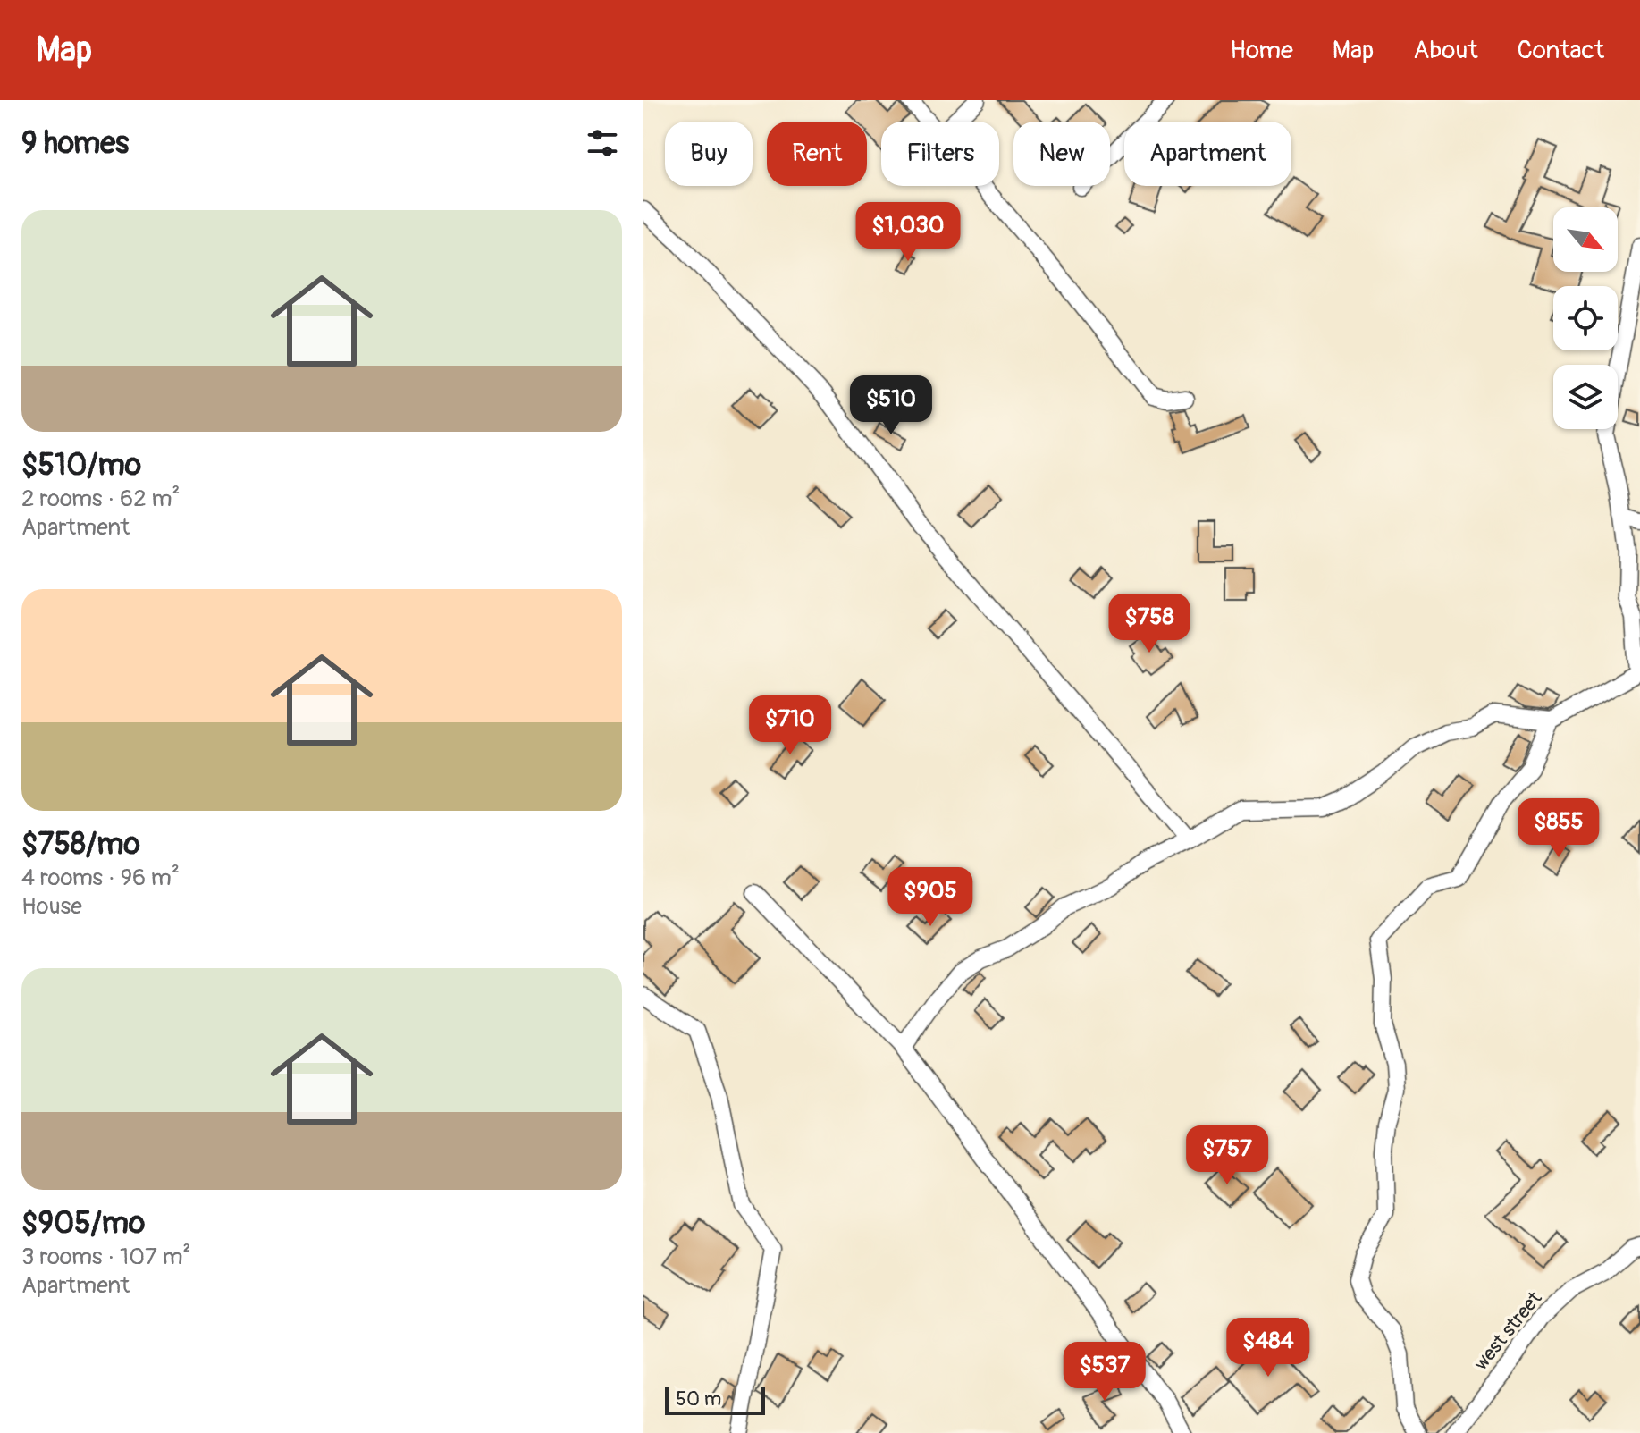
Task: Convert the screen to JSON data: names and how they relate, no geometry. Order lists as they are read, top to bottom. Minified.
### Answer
{"streets":{"street":["west street"]},"scale_bar":"50 m","north":"bottom right","page":{"header":"Map","nav":["Home","Map","About","Contact"],"heading":"9 homes","chip":["Buy","Rent","Filters","New","Apartment"],"list":[{"name":"$510/mo","note":"2 rooms · 62 m² · Apartment"},{"name":"$758/mo","note":"4 rooms · 96 m² · House"},{"name":"$905/mo","note":"3 rooms · 107 m² · Apartment"}],"price":["$1,030","$510","$758","$710","$855","$905","$757","$484","$537"],"scale":"50 m"}}
